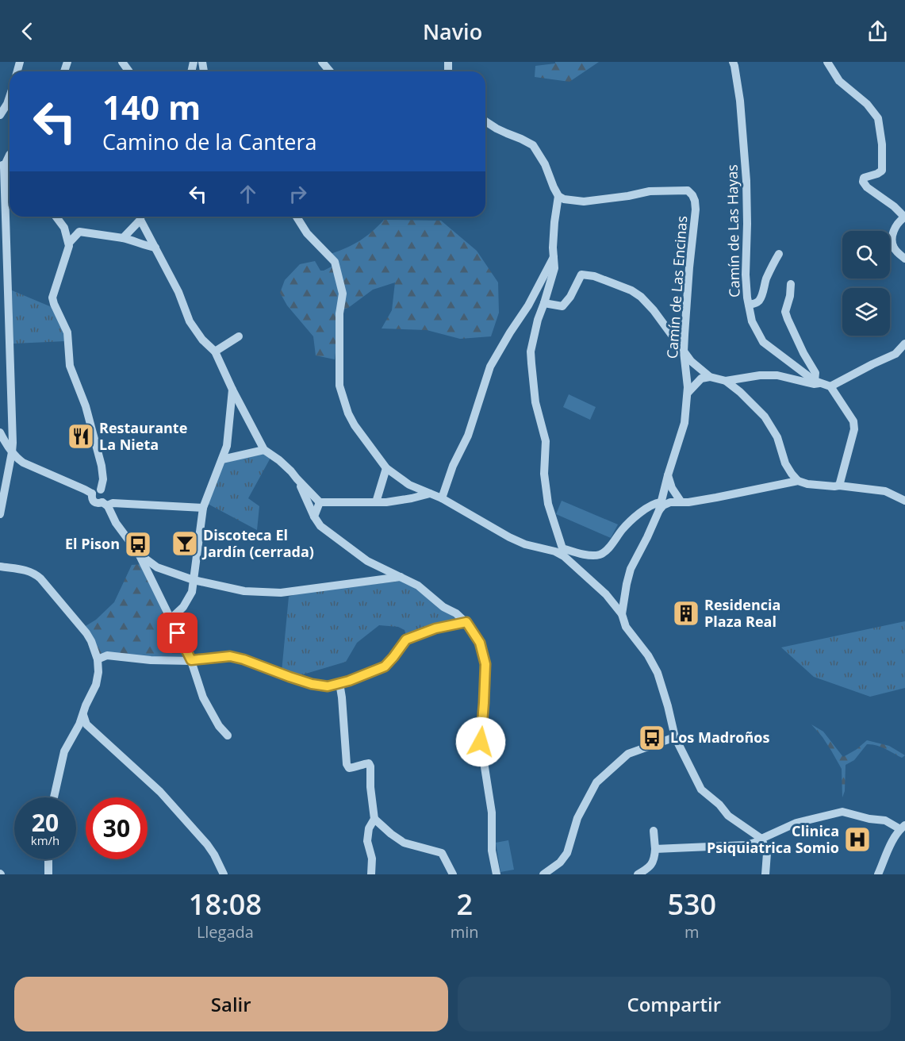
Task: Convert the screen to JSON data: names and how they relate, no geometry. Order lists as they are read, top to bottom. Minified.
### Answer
{"streets":{"street":["Camín de Las Hayas","Camín de Las Encinas"]},"places":{"restaurant":["Restaurante La Nieta"],"bar":["Discoteca El Jardín (cerrada)"],"bus stop":["El Pison","Los Madroños"],"building":["Residencia Plaza Real"],"hospital":["Clinica Psiquiatrica Somio"]},"page":{"header":"Navio","turn":["140 m","Camino de la Cantera"],"speed":"20 km/h","limit":"30","eta":["18:08","Llegada","2","min","530","m"],"buttons":["Salir","Compartir"]}}
